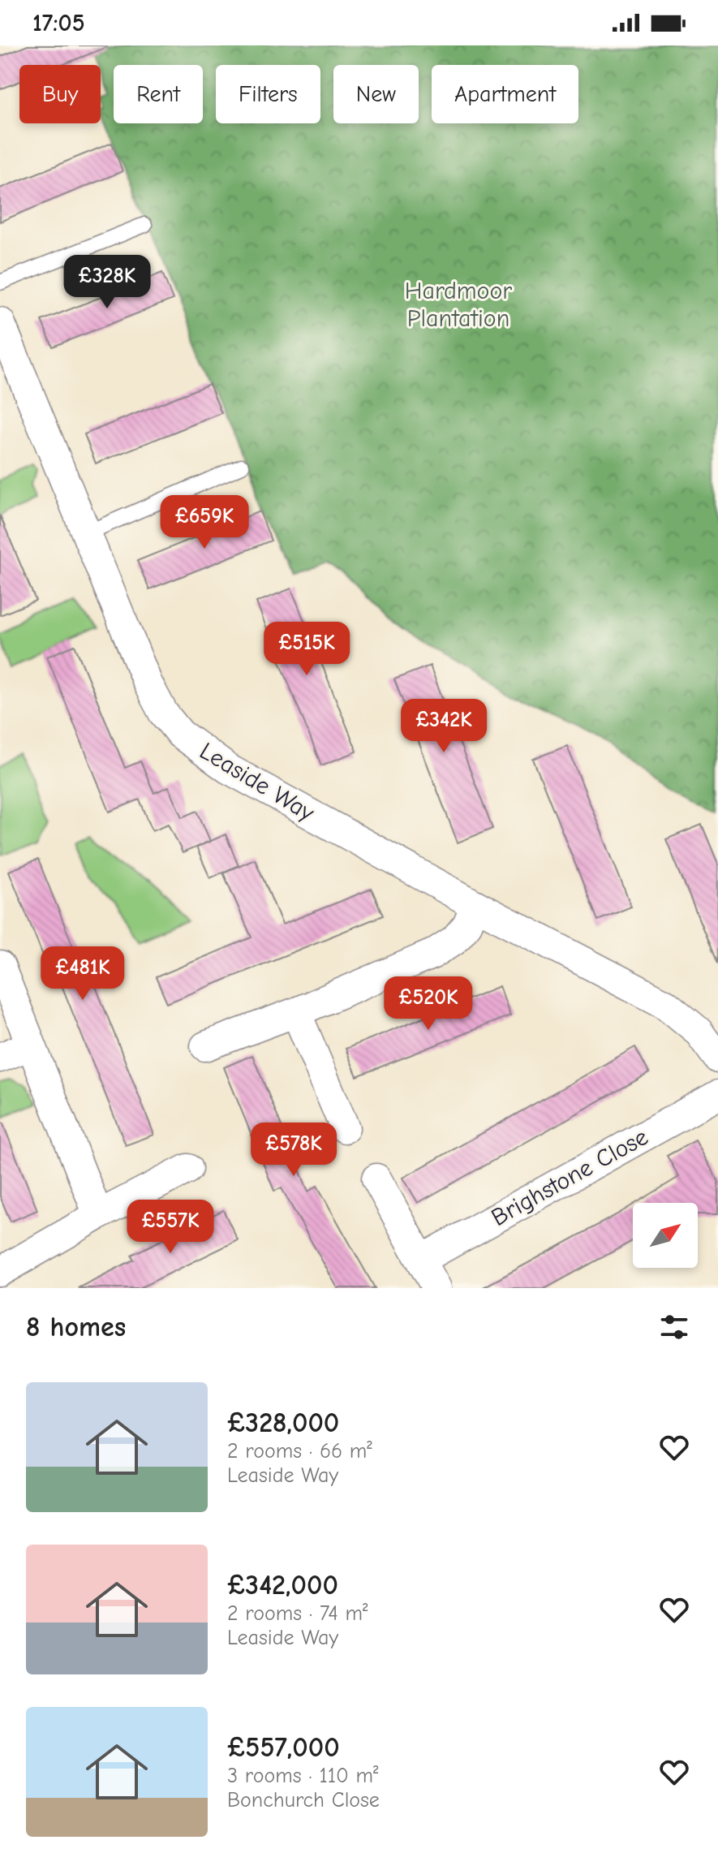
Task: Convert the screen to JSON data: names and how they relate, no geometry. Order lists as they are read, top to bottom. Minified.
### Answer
{"streets":{"street":["Leaside Way","Brighstone Close"]},"parks":["Hardmoor Plantation"],"north":"top right","page":{"status":"17:05","chip":["Buy","Rent","Filters","New","Apartment"],"price":["£328K","£659K","£515K","£342K","£481K","£520K","£578K","£557K"],"heading":"8 homes","list":[{"name":"£328,000","note":"2 rooms · 66 m² · Leaside Way"},{"name":"£342,000","note":"2 rooms · 74 m² · Leaside Way"},{"name":"£557,000","note":"3 rooms · 110 m² · Bonchurch Close"}]}}
